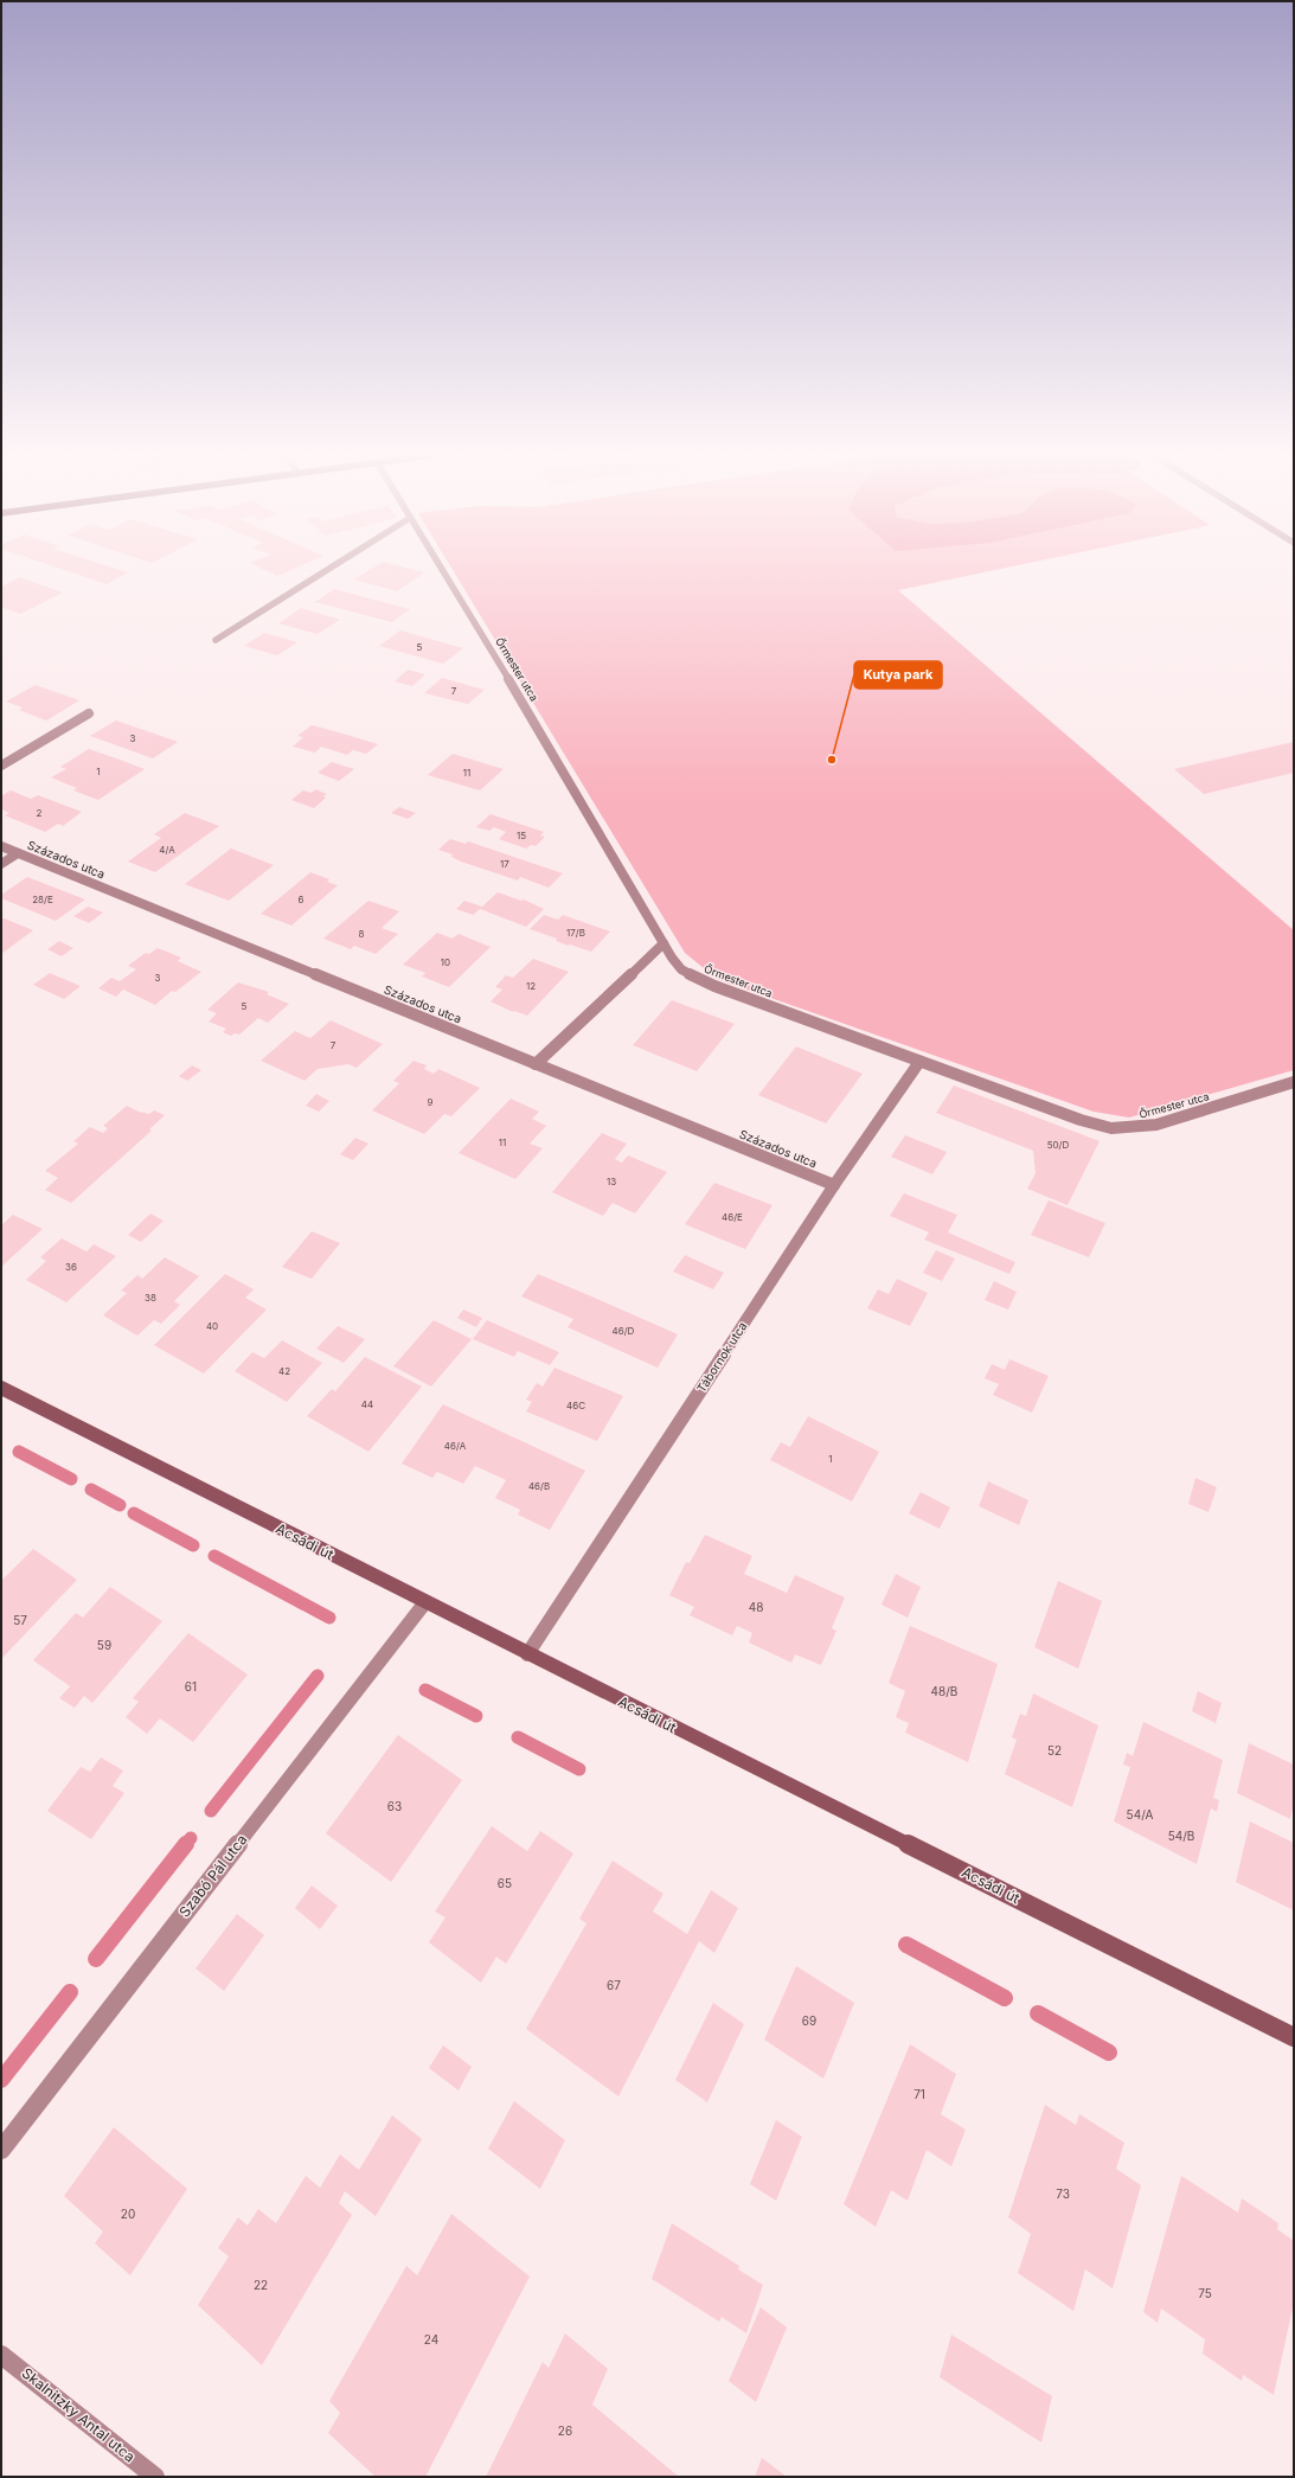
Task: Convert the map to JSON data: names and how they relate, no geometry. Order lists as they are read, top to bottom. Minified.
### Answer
{"streets":{"main road":["Acsádi út"],"street":["Őrmester utca","Százados utca","Tábornok utca","Szabó Pál utca","Skalnitzky Antal utca"]},"crossings":[["Őrmester utca","Tábornok utca"],["Százados utca","Tábornok utca"],["Tábornok utca","Acsádi út"],["Acsádi út","Szabó Pál utca"]],"places":["Kutya park"],"house_numbers":["5","7","3","1","11","2","15","4/A","17","28/E","6","17/B","8","10","3","12","5","7","9","11","50/D","13","46/E","36","38","40","46/D","42","44","46C","46/A","1","46/B","48","57","59","61","48/B","52","63","54/A","54/B","65","67","69","71","73","20","22","75","24","26"]}
